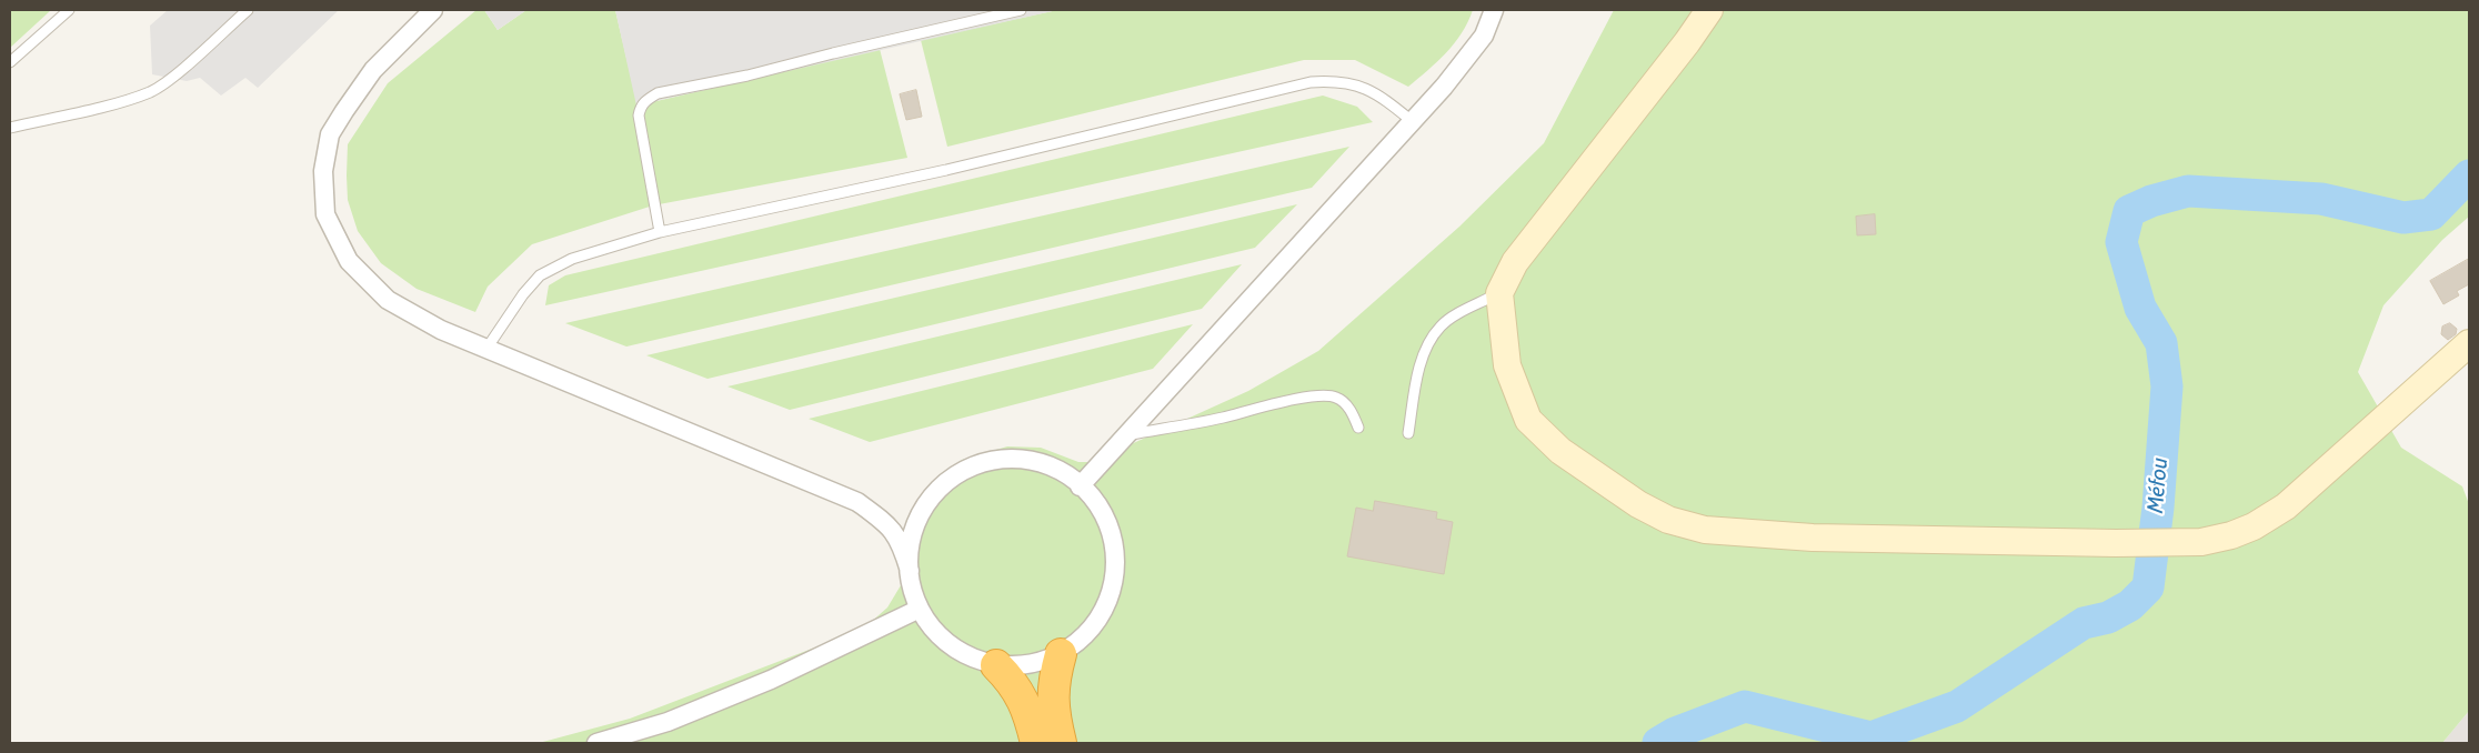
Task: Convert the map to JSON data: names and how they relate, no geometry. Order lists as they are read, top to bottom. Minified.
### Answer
{"water":["Méfou"]}
